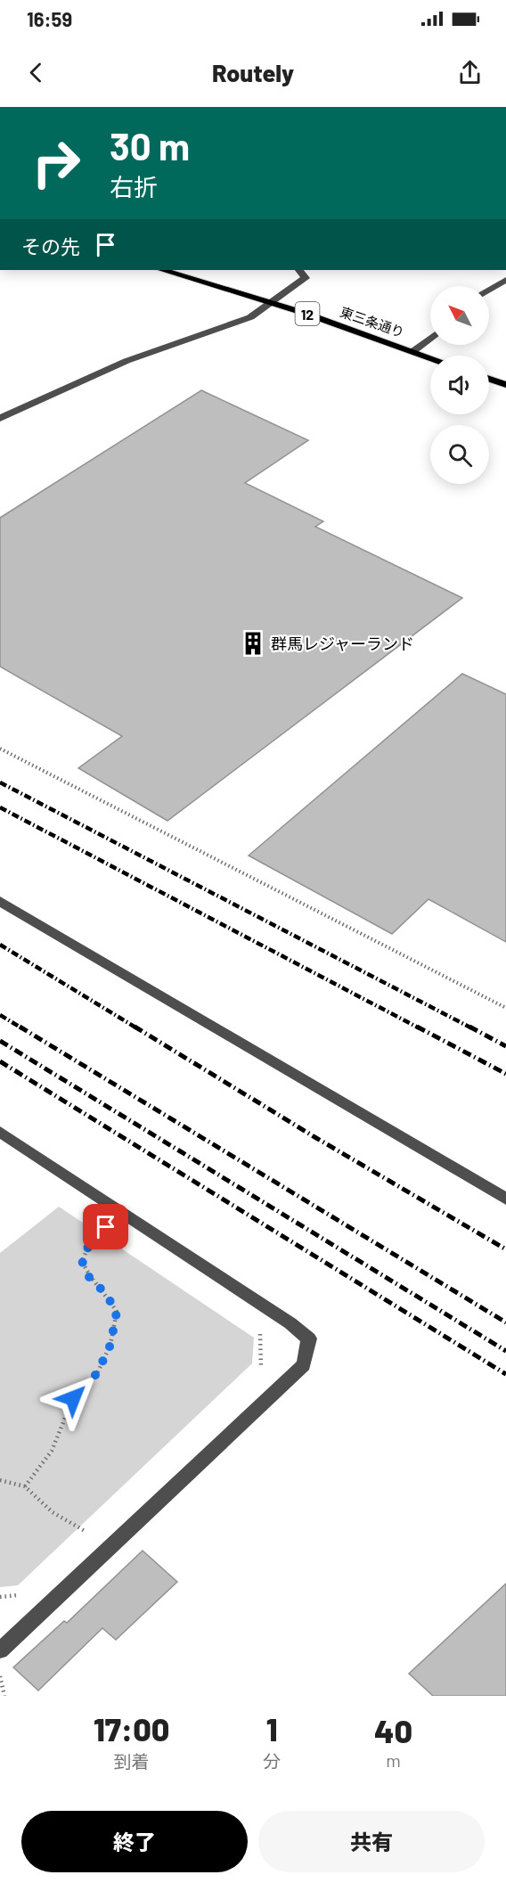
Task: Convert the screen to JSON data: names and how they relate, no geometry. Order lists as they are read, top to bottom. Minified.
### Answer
{"streets":{"main road":["12","東三条通り"]},"places":{"building":["群馬レジャーランド"]},"north":"top left","page":{"status":"16:59","header":"Routely","turn":["30 m","右折"],"then":"その先","eta":["17:00","到着","1","分","40","m"],"buttons":["終了","共有"]}}
